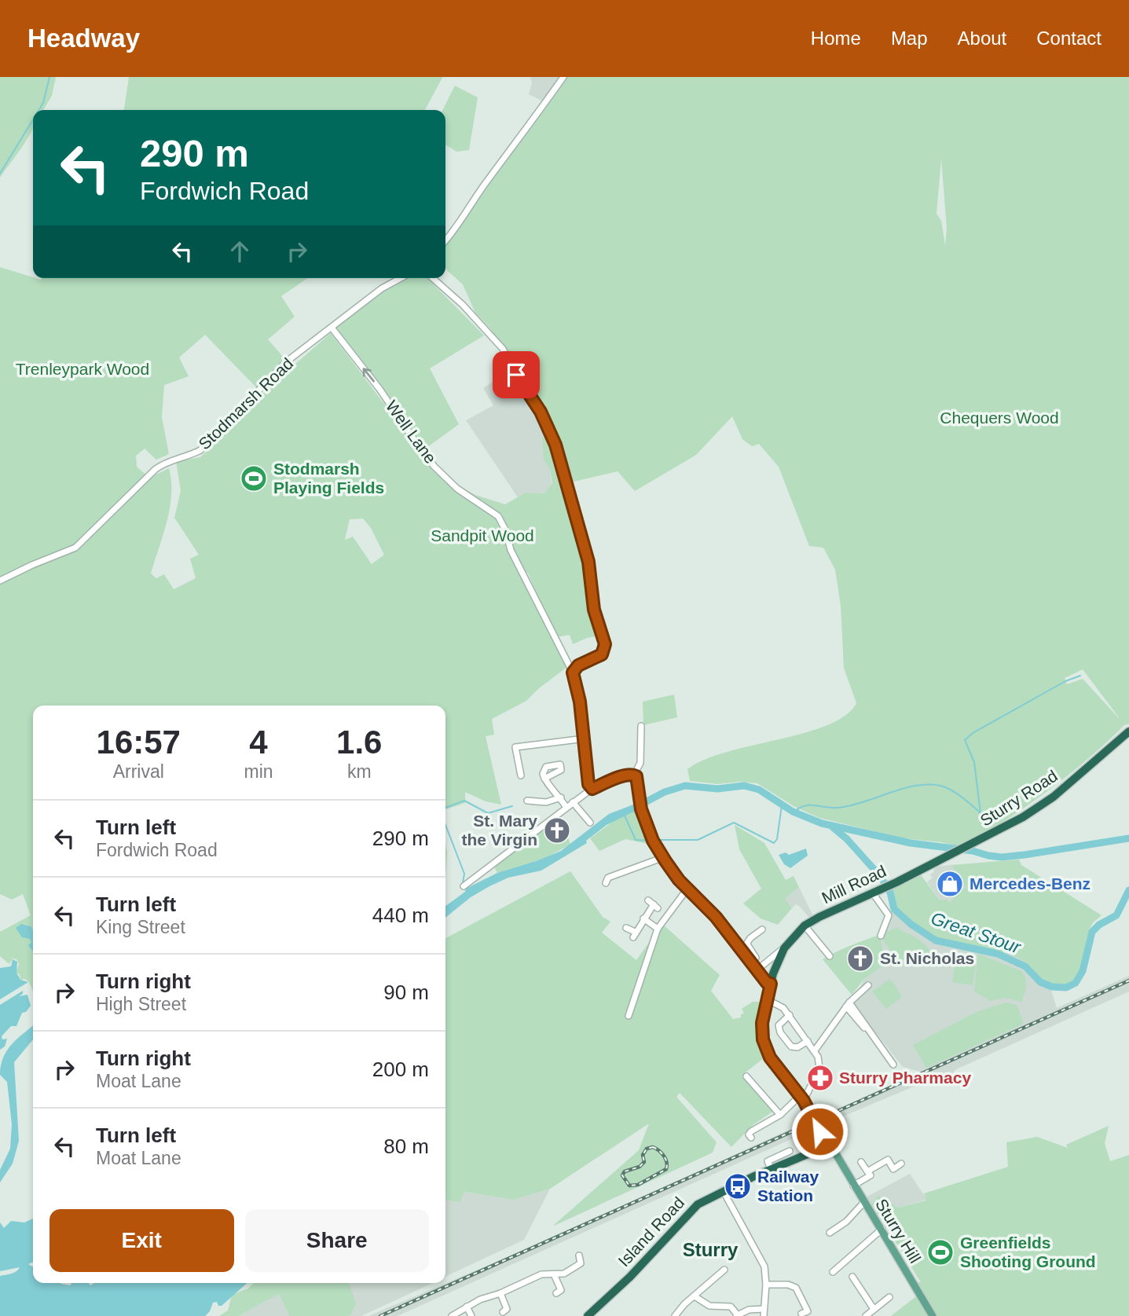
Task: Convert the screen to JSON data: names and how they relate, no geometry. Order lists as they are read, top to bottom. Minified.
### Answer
{"streets":{"highway":["Sturry Road","Mill Road","Island Road"],"main road":["Sturry Hill"],"street":["Stodmarsh Road","Well Lane"]},"crossings":[["Stodmarsh Road","Well Lane"],["Sturry Road","Mill Road"],["Sturry Hill","Island Road"]],"one_way":["Well Lane"],"districts":["Sturry"],"water":["Great Stour"],"parks":["Trenleypark Wood","Chequers Wood","Sandpit Wood"],"places":{"sports":["Stodmarsh Playing Fields","Greenfields Shooting Ground"],"church":["St. Mary the Virgin","St. Nicholas"],"shop":["Mercedes-Benz"],"pharmacy":["Sturry Pharmacy"],"bus stop":["Railway Station"]},"page":{"header":"Headway","nav":["Home","Map","About","Contact"],"turn":["290 m","Fordwich Road"],"eta":["16:57","Arrival","4","min","1.6","km"],"list":[{"name":"Turn left","note":"Fordwich Road","value":"290 m"},{"name":"Turn left","note":"King Street","value":"440 m"},{"name":"Turn right","note":"High Street","value":"90 m"},{"name":"Turn right","note":"Moat Lane","value":"200 m"},{"name":"Turn left","note":"Moat Lane","value":"80 m"}],"buttons":["Exit","Share"]}}
